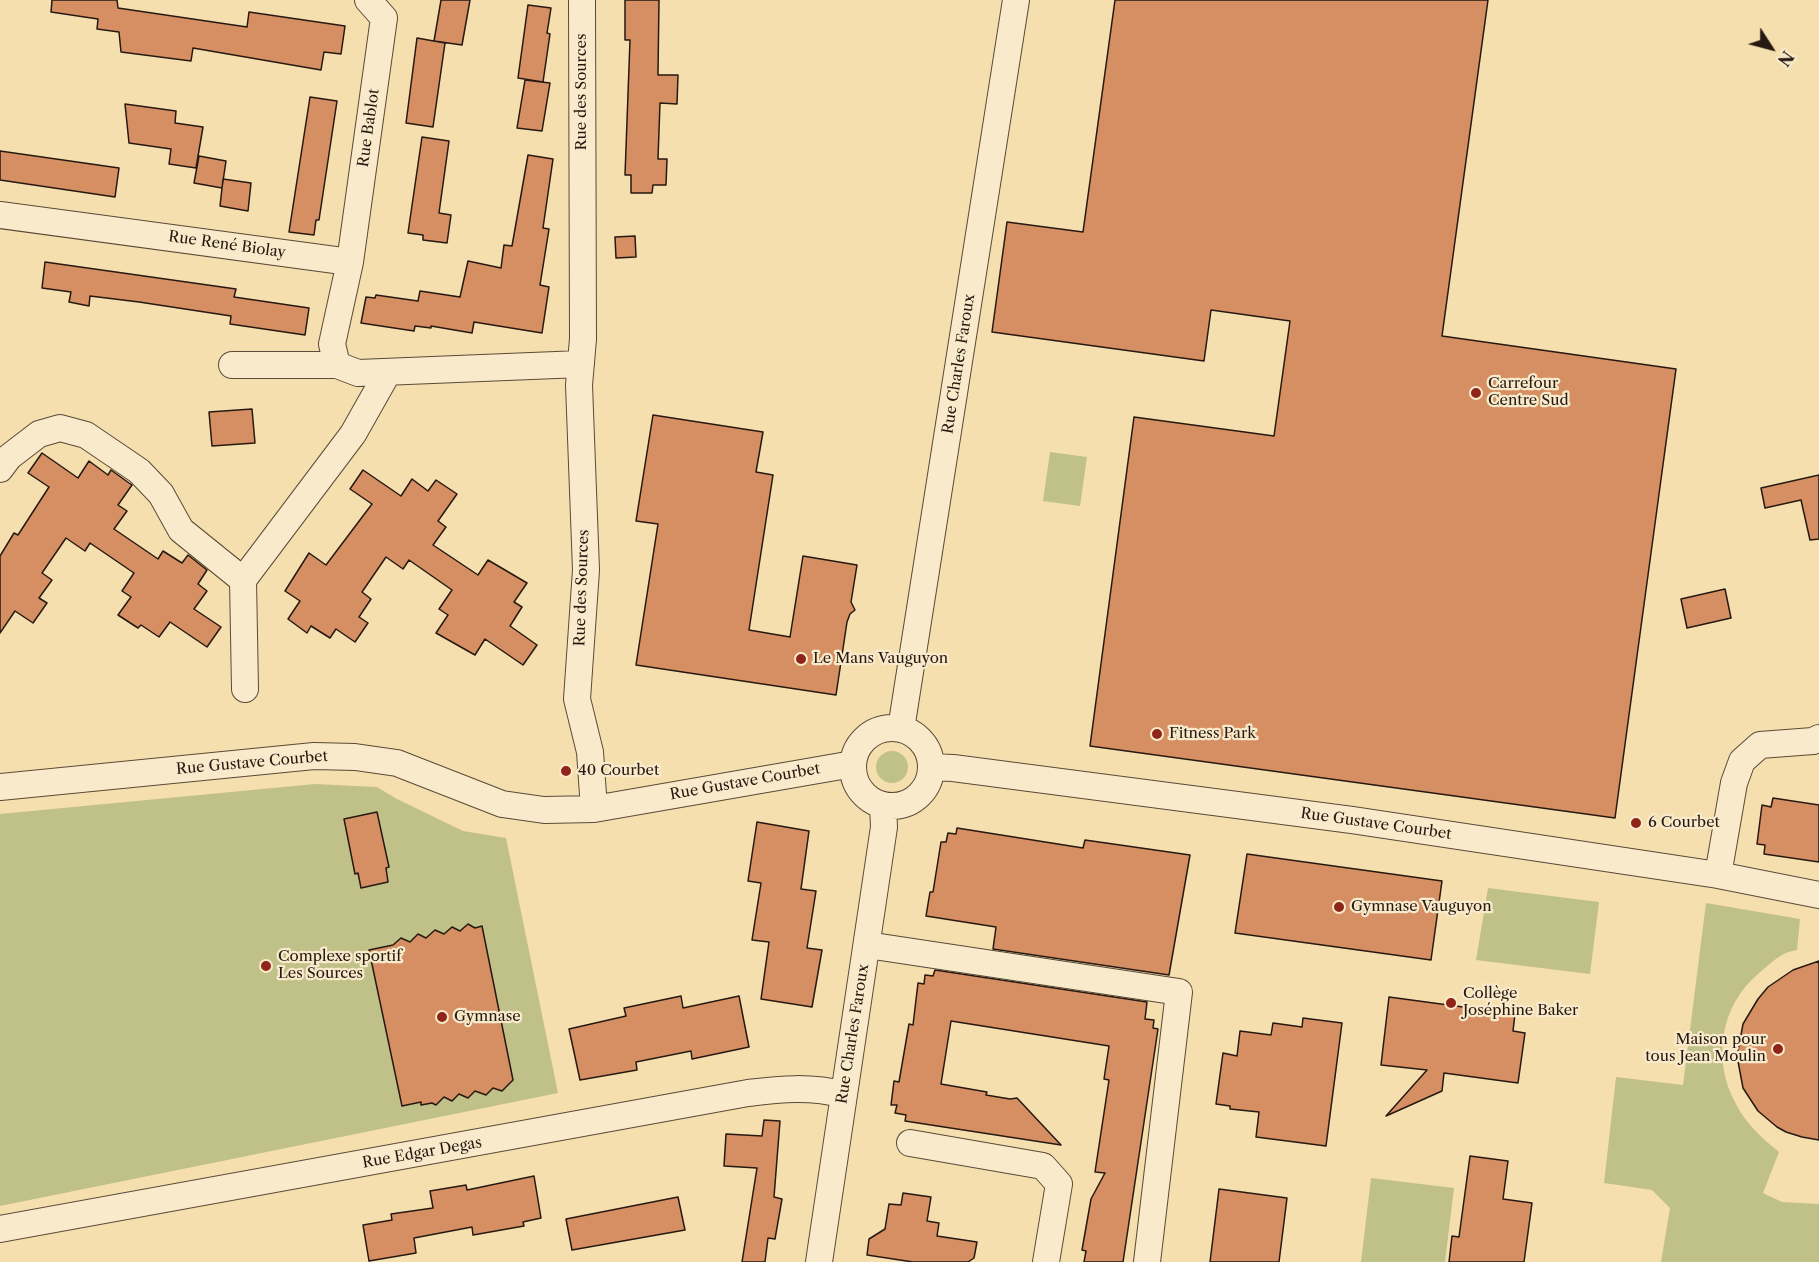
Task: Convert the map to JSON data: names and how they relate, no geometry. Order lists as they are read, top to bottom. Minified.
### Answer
{"streets":{"street":["Rue des Sources","Rue Bablot","Rue René Biolay","Rue Charles Faroux","Rue Gustave Courbet","Rue Edgar Degas"]},"crossings":[["Rue des Sources","Rue Gustave Courbet"],["Rue Bablot","Rue René Biolay"],["Rue Charles Faroux","Rue Gustave Courbet"],["Rue Charles Faroux","Rue Edgar Degas"]],"places":["Carrefour Centre Sud","Le Mans Vauguyon","Fitness Park","40 Courbet","6 Courbet","Gymnase Vauguyon","Complexe sportif Les Sources","Collège Joséphine Baker","Gymnase","Maison pour tous Jean Moulin"],"north":"bottom right"}
